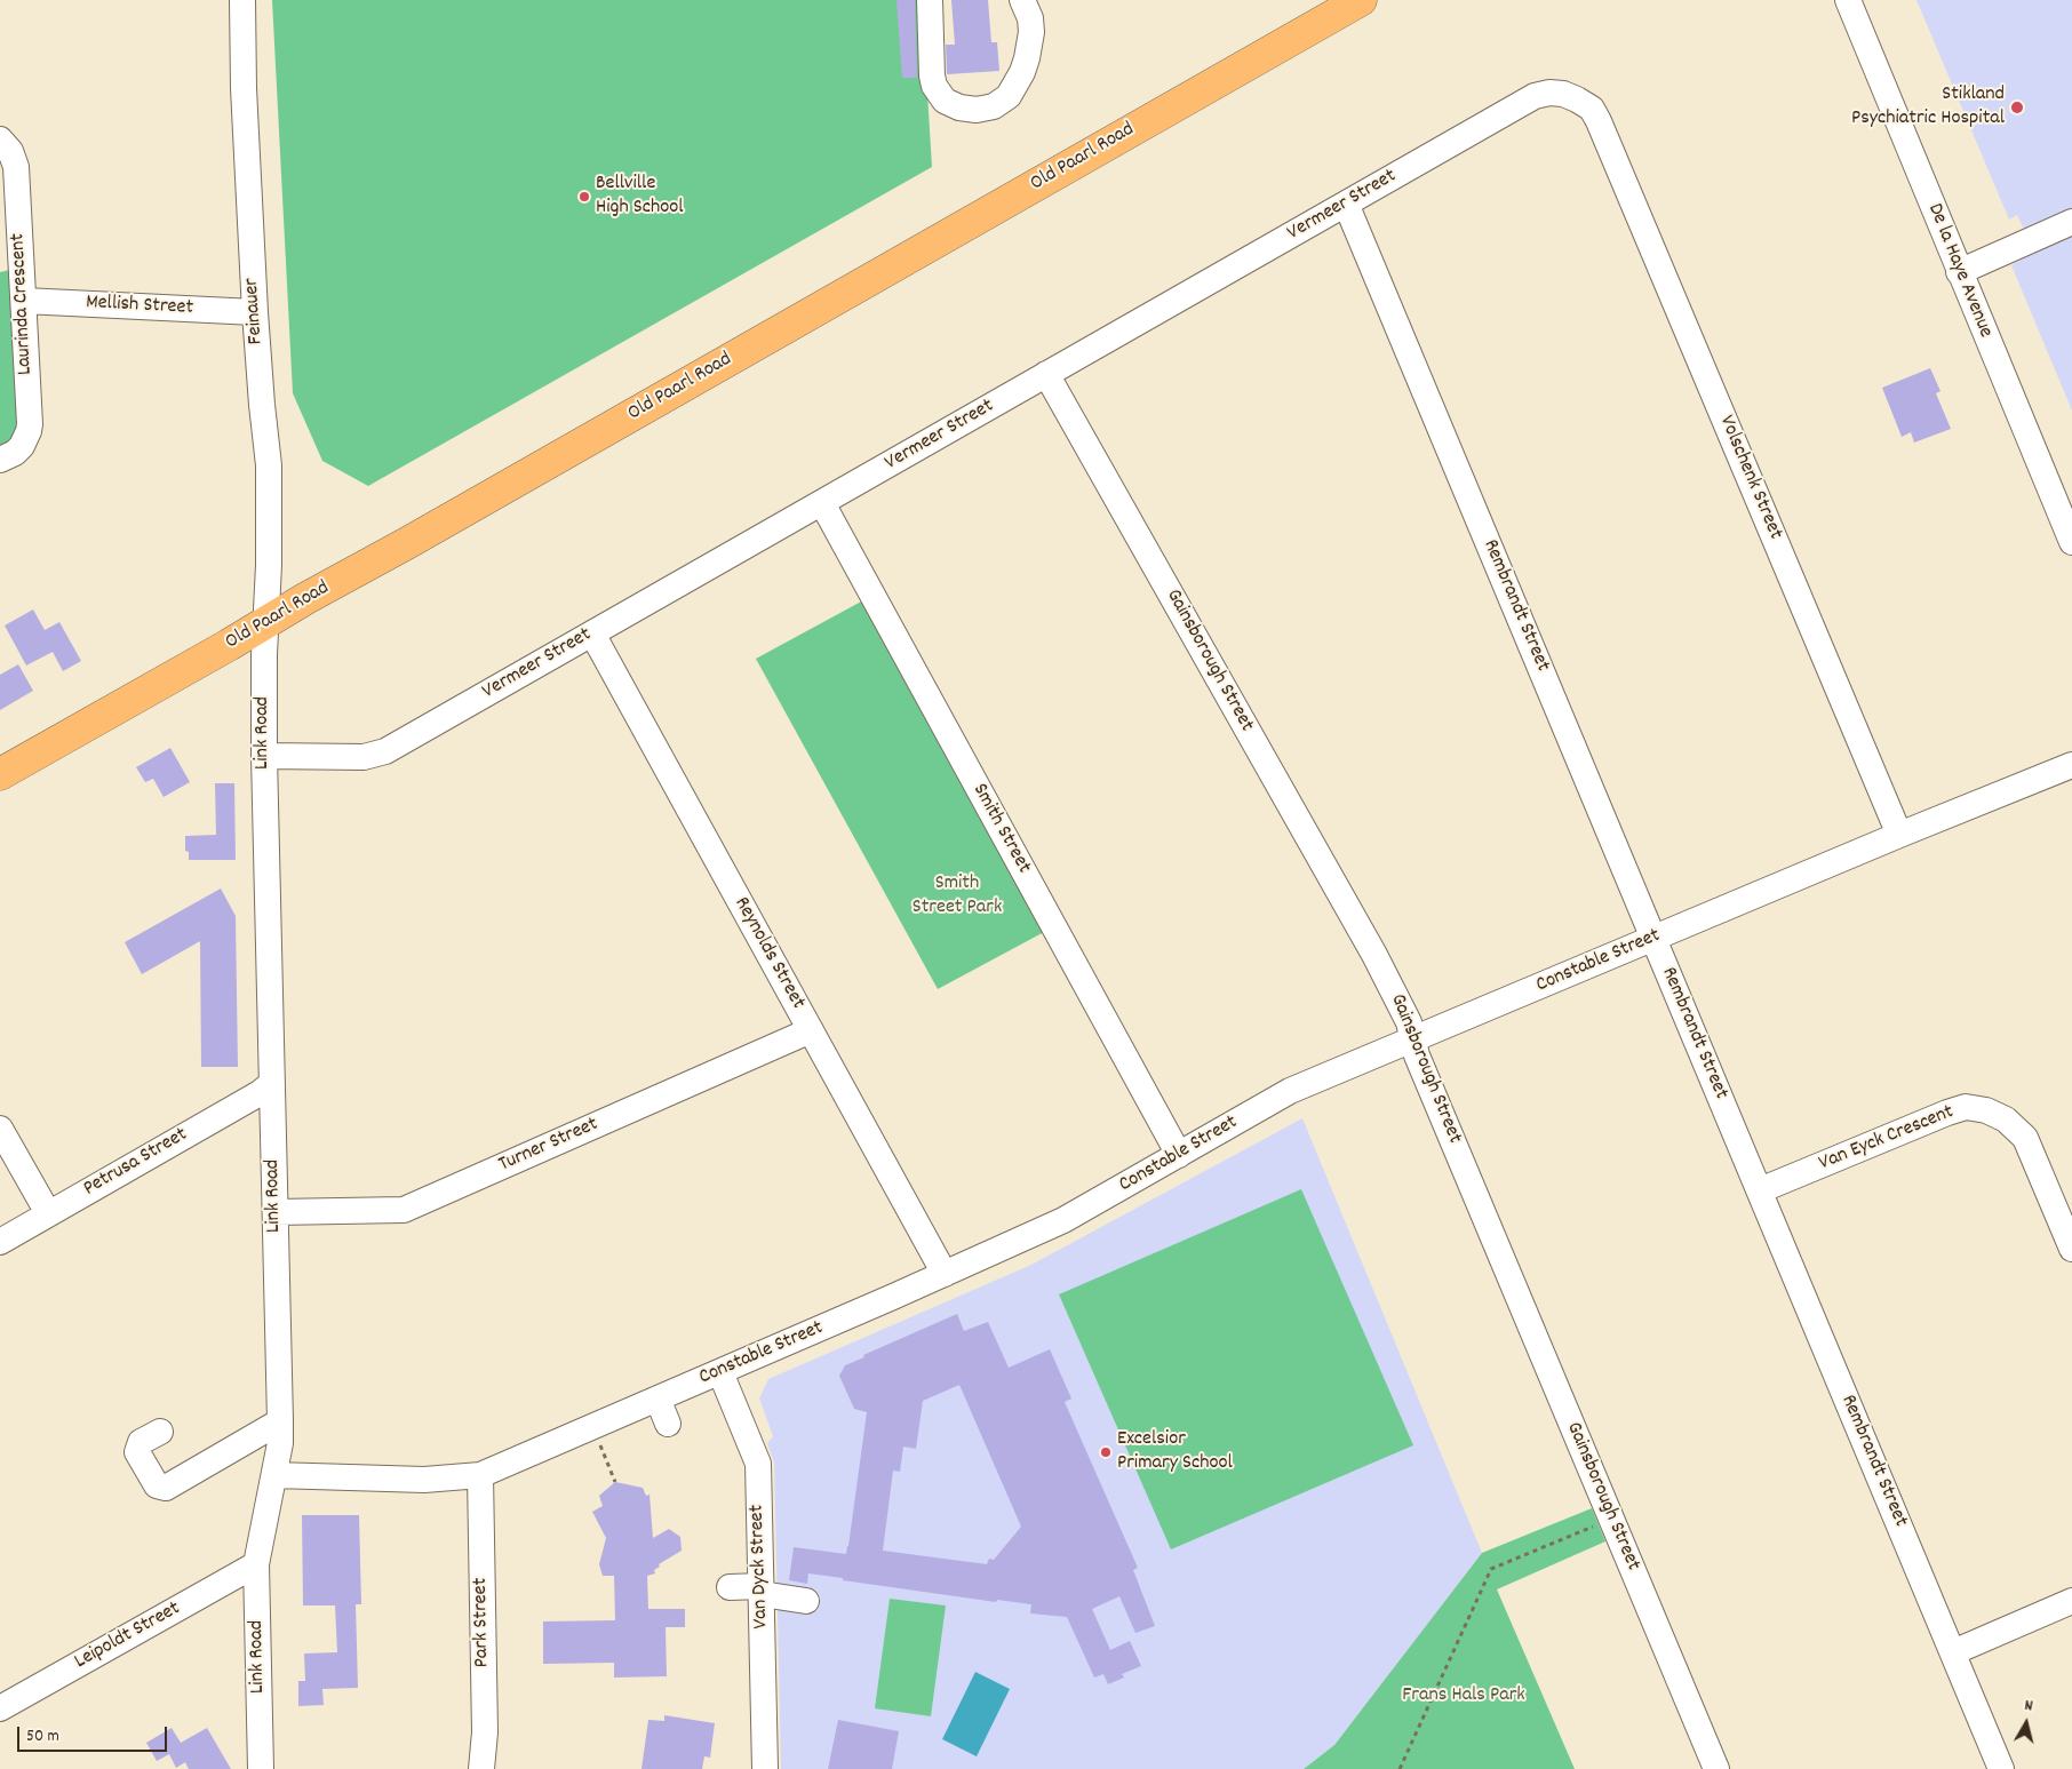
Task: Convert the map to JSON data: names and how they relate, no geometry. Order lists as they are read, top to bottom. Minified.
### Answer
{"streets":{"main road":["Old Paarl Road"],"street":["Vermeer Street","De la Haye Avenue","Laurinda Crescent","Mellish Street","Feinauer","Volschenk Street","Rembrandt Street","Gainsborough Street","Link Road","Smith Street","Reynolds Street","Constable Street","Van Eyck Crescent","Turner Street","Petrusa Street","Van Dyck Street","Park Street","Leipoldt Street"]},"crossings":[["Old Paarl Road","Feinauer"],["Old Paarl Road","Link Road"],["Vermeer Street","Volschenk Street"],["Vermeer Street","Rembrandt Street"],["Vermeer Street","Gainsborough Street"],["Vermeer Street","Link Road"],["Vermeer Street","Smith Street"],["Vermeer Street","Reynolds Street"],["Laurinda Crescent","Mellish Street"],["Mellish Street","Feinauer"],["Feinauer","Link Road"],["Volschenk Street","Constable Street"],["Rembrandt Street","Constable Street"],["Rembrandt Street","Van Eyck Crescent"],["Gainsborough Street","Constable Street"],["Link Road","Constable Street"],["Link Road","Turner Street"],["Link Road","Petrusa Street"],["Link Road","Leipoldt Street"],["Smith Street","Constable Street"],["Reynolds Street","Constable Street"],["Reynolds Street","Turner Street"],["Constable Street","Van Dyck Street"],["Constable Street","Park Street"]],"parks":["Smith Street Park","Frans Hals Park"],"places":["Stikland Psychiatric Hospital","Bellville High School","Excelsior Primary School"],"scale_bar":"50 m","north":"top"}
